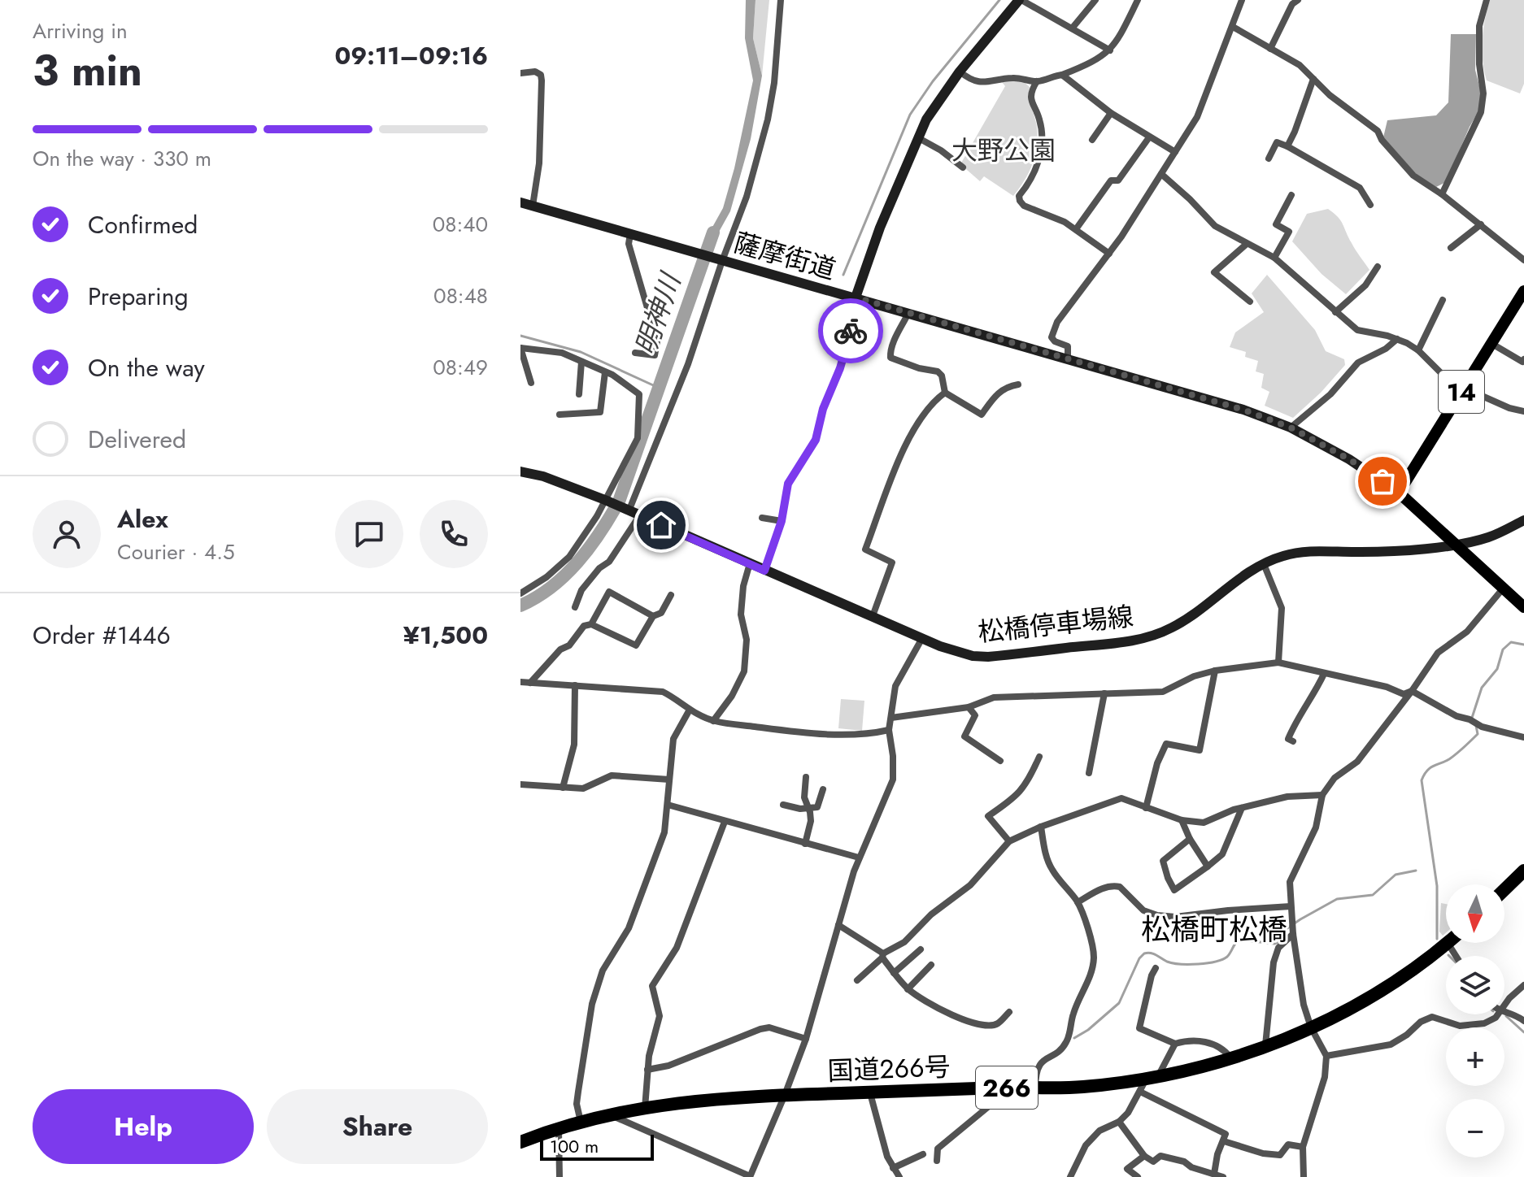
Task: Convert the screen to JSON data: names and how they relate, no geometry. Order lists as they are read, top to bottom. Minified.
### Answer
{"streets":{"highway":["国道266号","266"],"main road":["14"],"street":["薩摩街道","松橋停車場線"]},"crossings":[["薩摩街道","14"]],"districts":["松橋町松橋"],"water":["明神川"],"parks":["大野公園"],"scale_bar":"100 m","north":"bottom","page":{"heading":["3 min","Arriving in","09:11–09:16"],"panel":["Alex","Courier · 4.5","Order #1446","¥1,500"],"bar":"On the way · 330 m","list":[["Confirmed","08:40"],["Preparing","08:48"],["On the way","08:49"],"Delivered"],"map_buttons":["+","−"],"buttons":["Help","Share"],"scale":"100 m"}}
